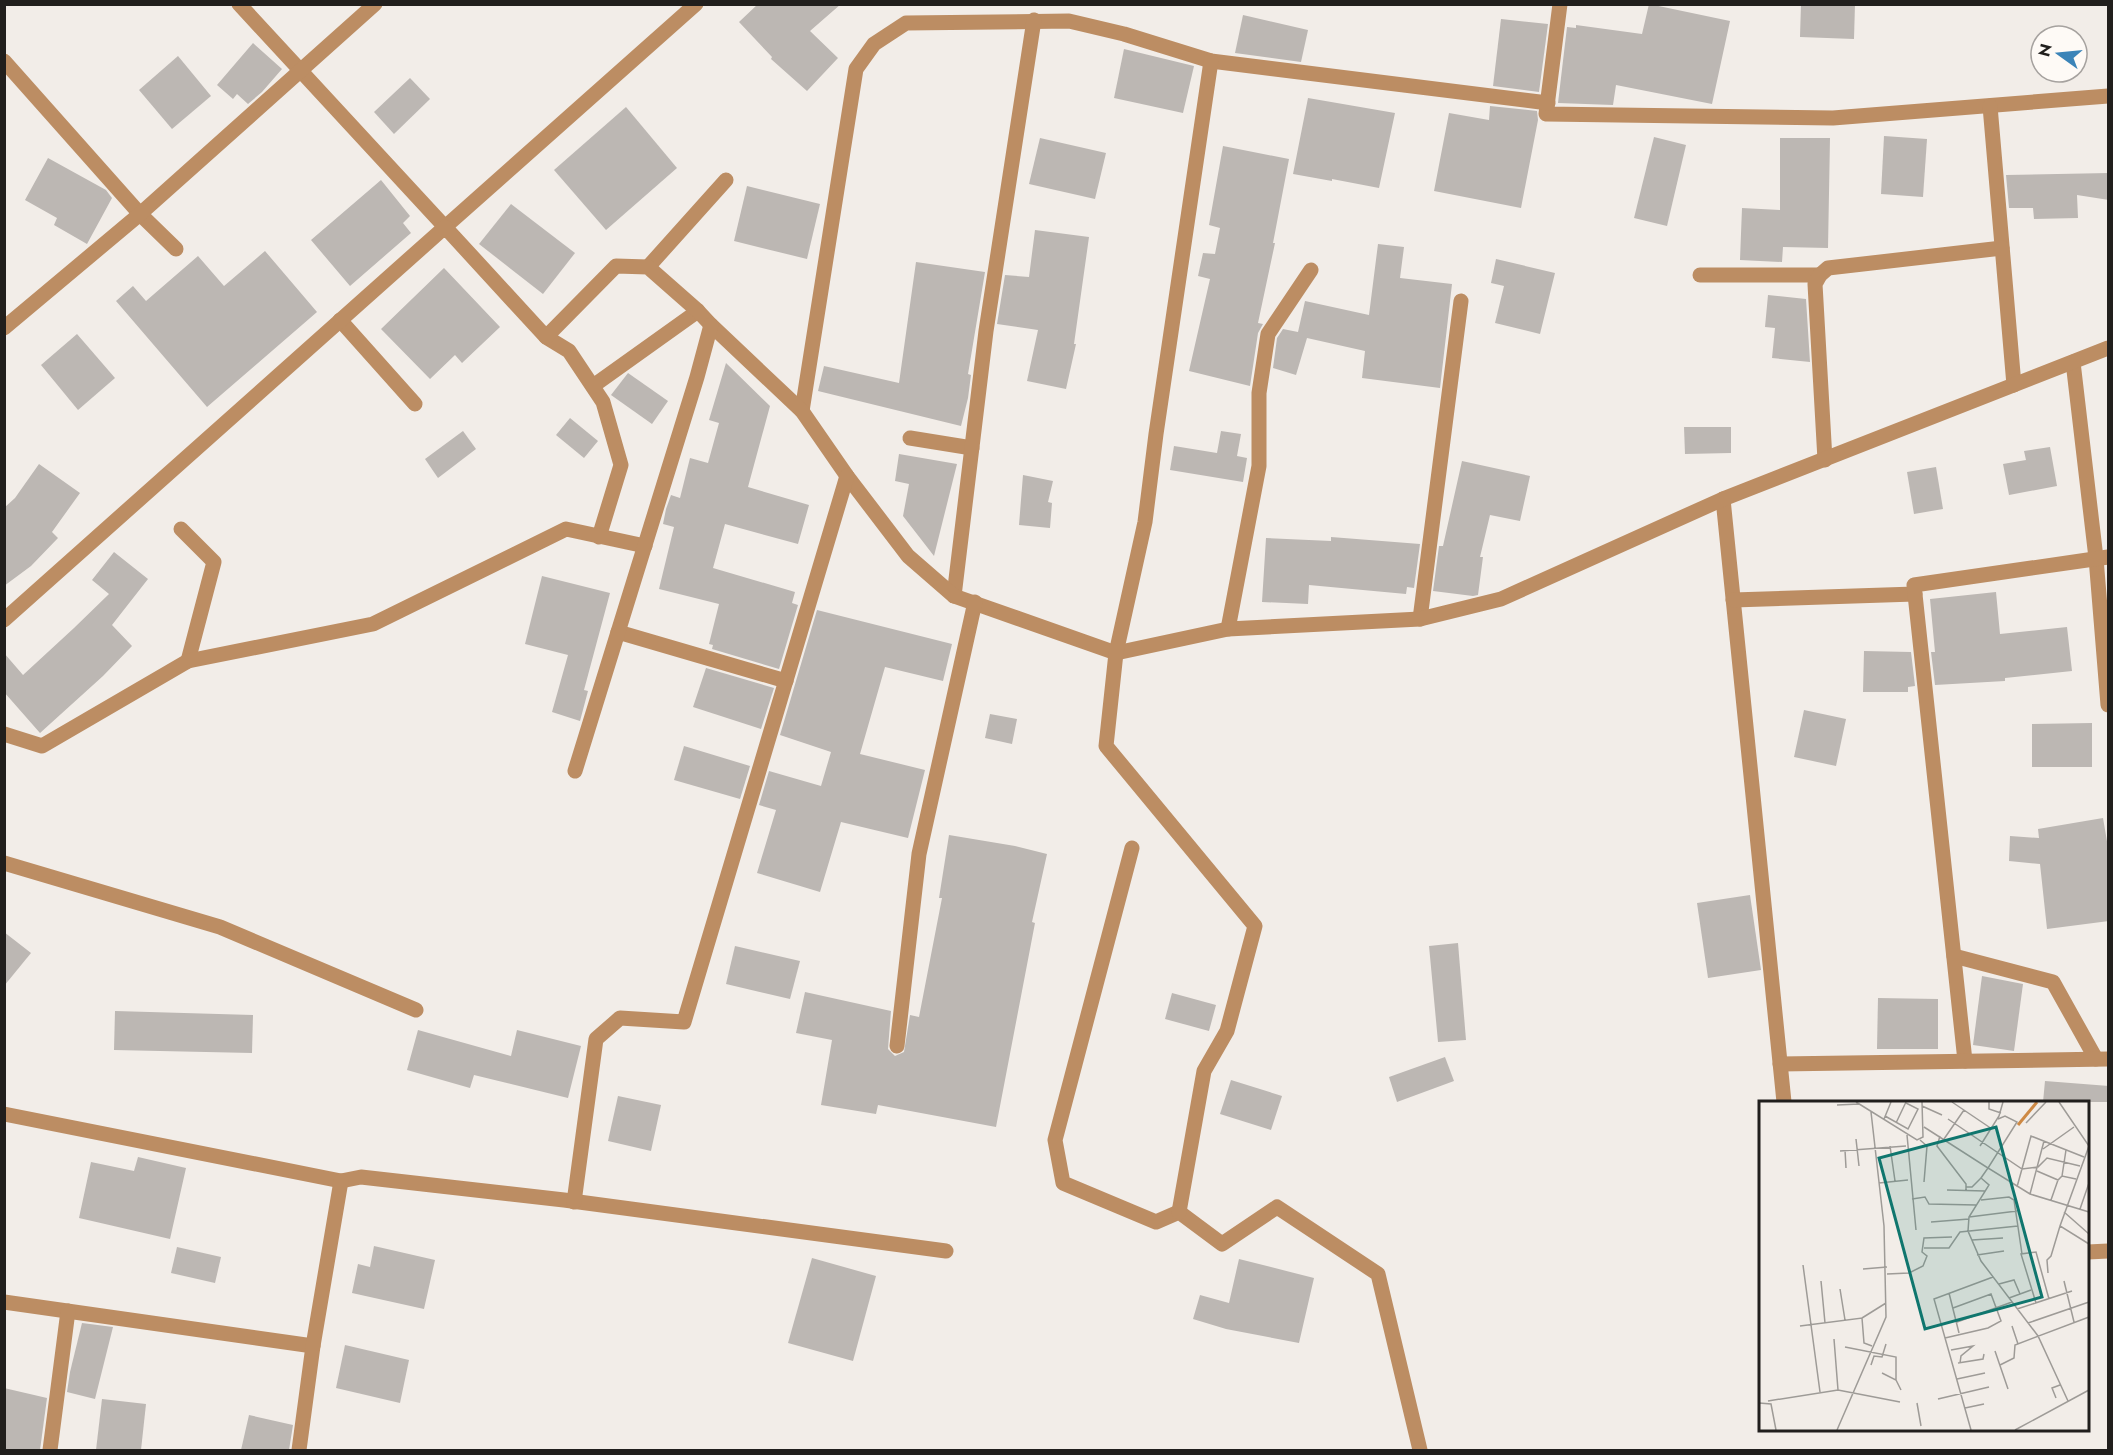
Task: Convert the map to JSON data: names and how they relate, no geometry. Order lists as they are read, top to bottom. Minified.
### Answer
{"north":"left"}
